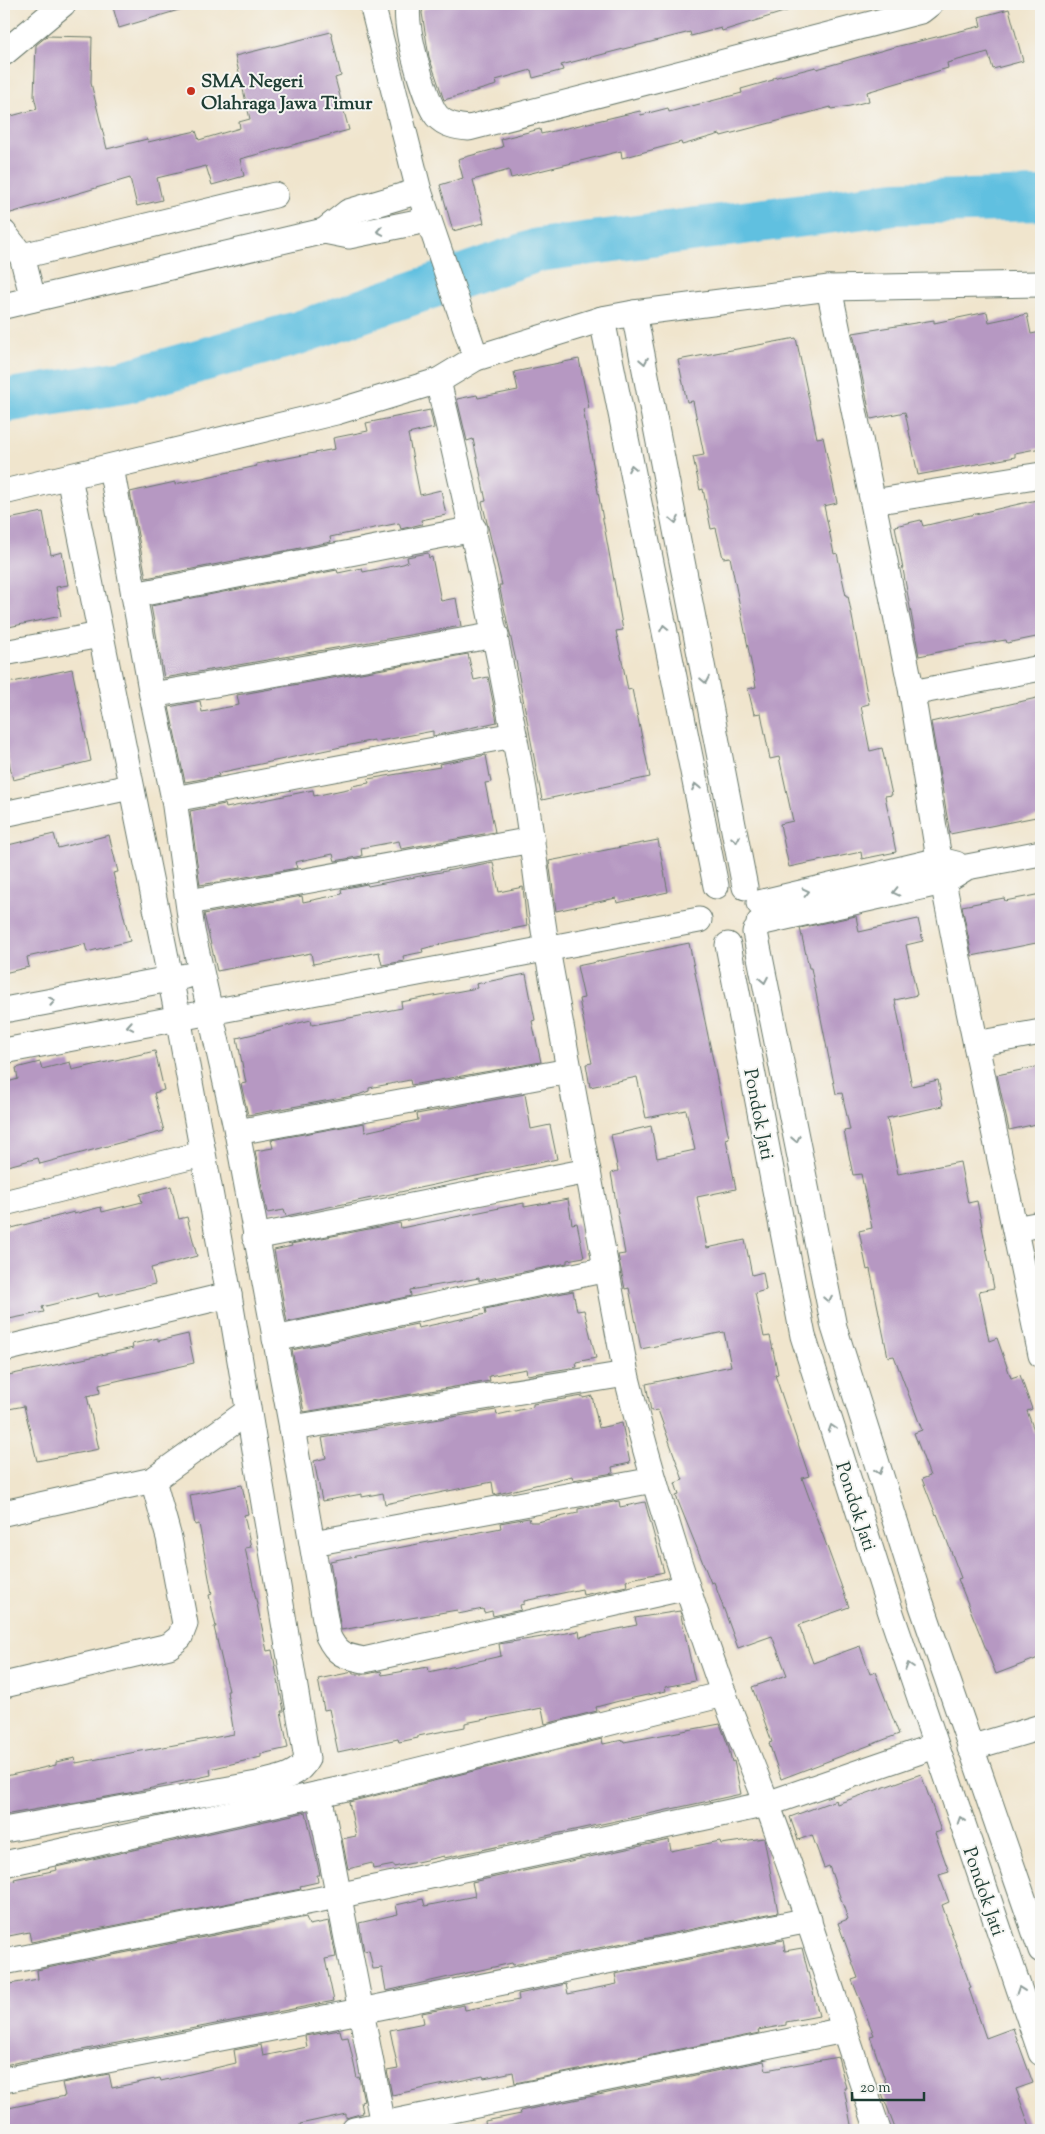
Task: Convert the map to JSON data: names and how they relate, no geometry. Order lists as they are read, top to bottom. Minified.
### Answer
{"streets":{"street":["Pondok Jati"]},"places":["SMA Negeri Olahraga Jawa Timur"],"scale_bar":"20 m"}
